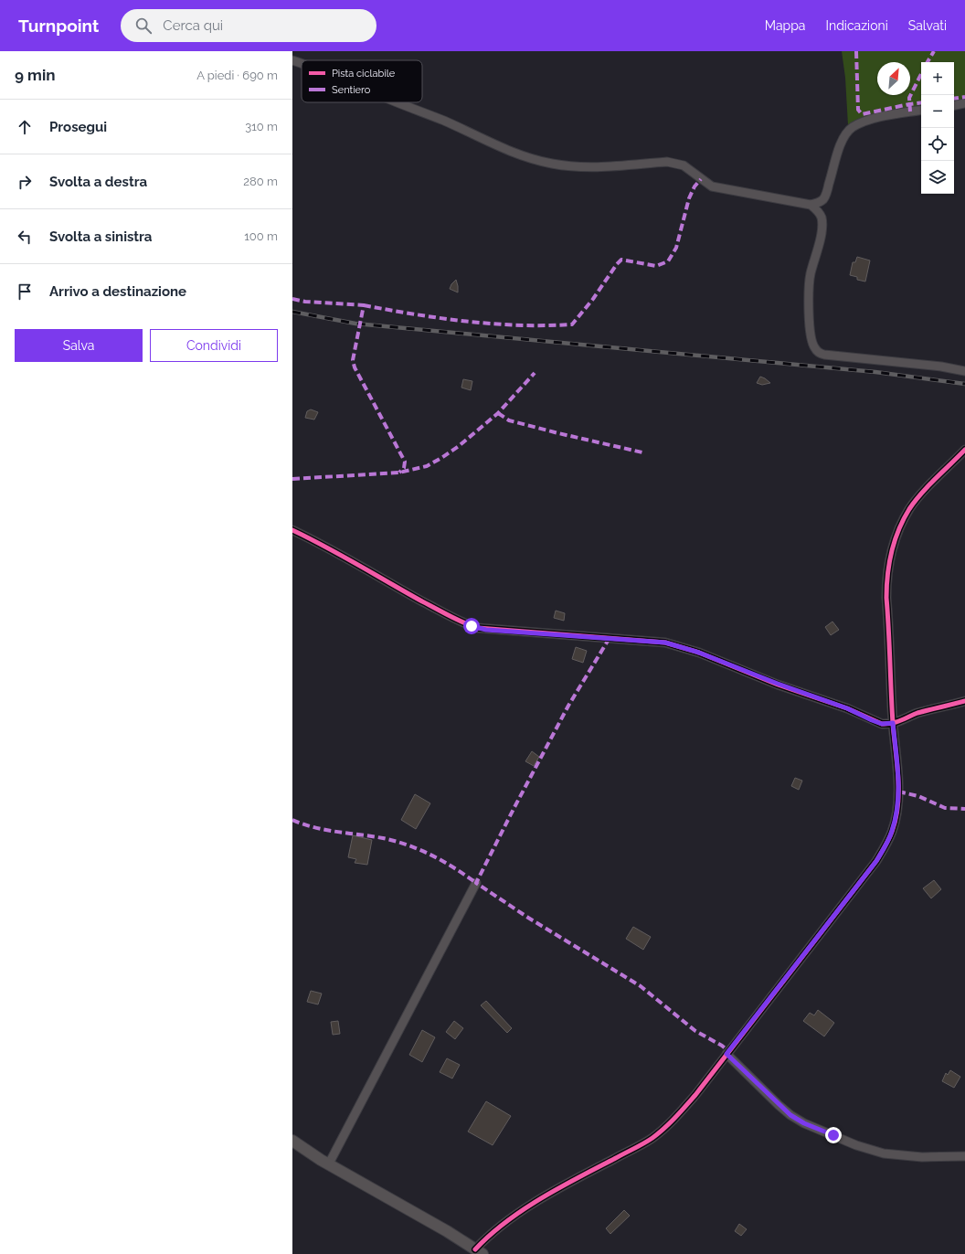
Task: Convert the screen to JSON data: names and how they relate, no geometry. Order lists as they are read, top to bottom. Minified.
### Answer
{"legend":["Pista ciclabile","Sentiero"],"north":"top right","page":{"header":"Turnpoint","search":"Cerca qui","nav":["Mappa","Indicazioni","Salvati"],"heading":["9 min","A piedi · 690 m"],"map_buttons":["+","−"],"list":[["Prosegui","310 m"],["Svolta a destra","280 m"],["Svolta a sinistra","100 m"],"Arrivo a destinazione"],"buttons":["Salva","Condividi"]}}
